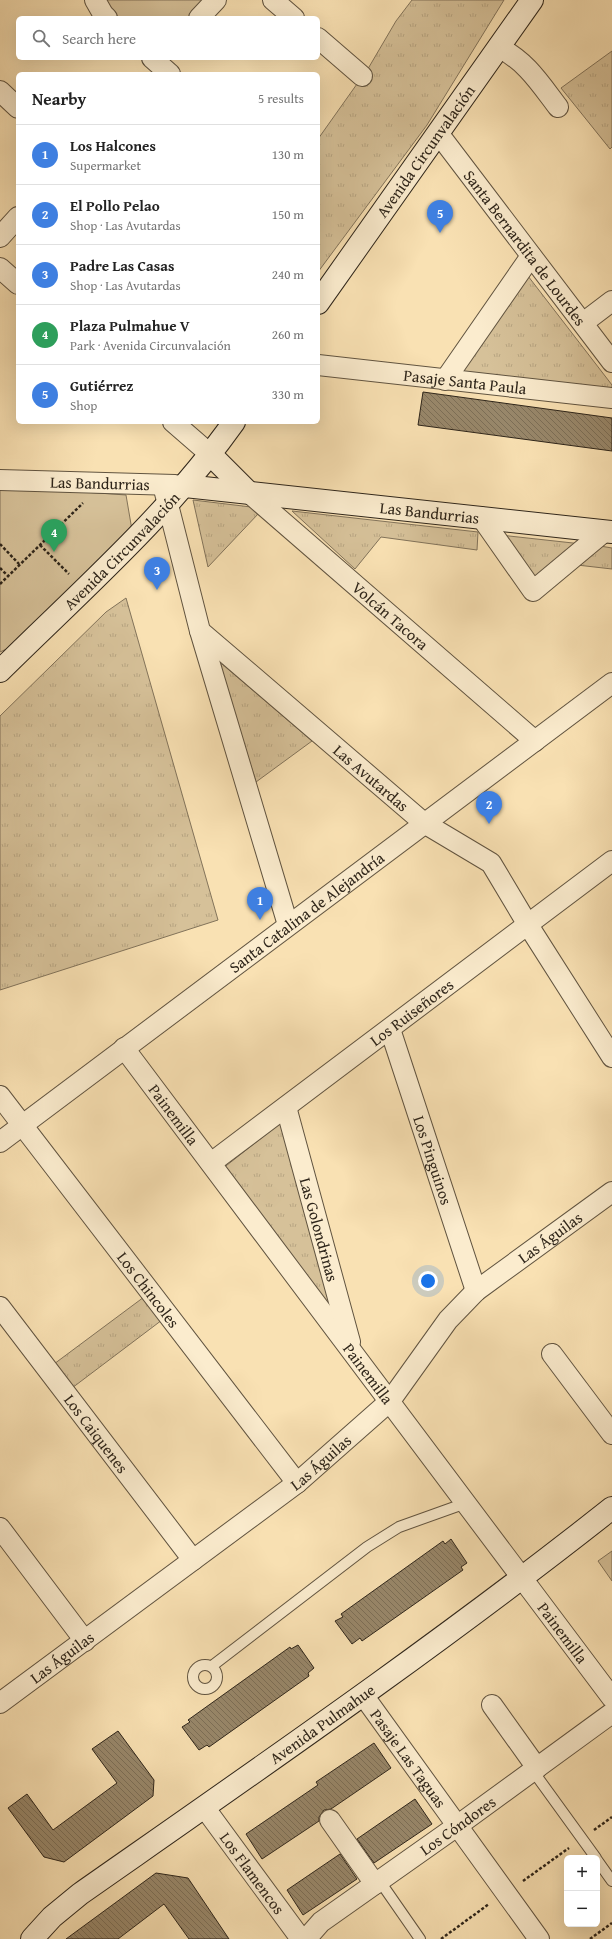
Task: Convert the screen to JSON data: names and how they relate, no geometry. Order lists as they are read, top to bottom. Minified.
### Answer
{"streets":{"street":["Avenida Circunvalación","Santa Bernardita de Lourdes","Pasaje Santa Paula","Las Bandurrias","Volcán Tacora","Las Avutardas","Santa Catalina de Alejandría","Los Ruiseñores","Painemilla","Los Pinguinos","Las Golondrinas","Las Águilas","Los Chincoles","Los Caiquenes","Avenida Pulmahue","Pasaje Las Taguas","Los Cóndores","Los Flamencos"]},"crossings":[["Avenida Circunvalación","Santa Bernardita de Lourdes"],["Avenida Circunvalación","Las Bandurrias"],["Las Bandurrias","Volcán Tacora"],["Volcán Tacora","Santa Catalina de Alejandría"],["Las Avutardas","Santa Catalina de Alejandría"],["Las Avutardas","Los Ruiseñores"],["Santa Catalina de Alejandría","Painemilla"],["Santa Catalina de Alejandría","Los Chincoles"],["Los Ruiseñores","Painemilla"],["Los Ruiseñores","Los Pinguinos"],["Los Ruiseñores","Las Golondrinas"],["Painemilla","Las Golondrinas"],["Painemilla","Las Águilas"],["Painemilla","Avenida Pulmahue"],["Los Pinguinos","Las Águilas"],["Las Águilas","Los Chincoles"],["Las Águilas","Los Caiquenes"],["Avenida Pulmahue","Pasaje Las Taguas"],["Avenida Pulmahue","Los Flamencos"],["Pasaje Las Taguas","Los Cóndores"]],"page":{"search":"Search here","heading":["Nearby","5 results"],"list":[{"mark":"1","name":"Los Halcones","note":"Supermarket","value":"130 m"},{"mark":"2","name":"El Pollo Pelao","note":"Shop · Las Avutardas","value":"150 m"},{"mark":"3","name":"Padre Las Casas","note":"Shop · Las Avutardas","value":"240 m"},{"mark":"4","name":"Plaza Pulmahue V","note":"Park · Avenida Circunvalación","value":"260 m"},{"mark":"5","name":"Gutiérrez","note":"Shop","value":"330 m"}],"pins":["5","4","3","2","1"],"map_buttons":["+","−"]}}
